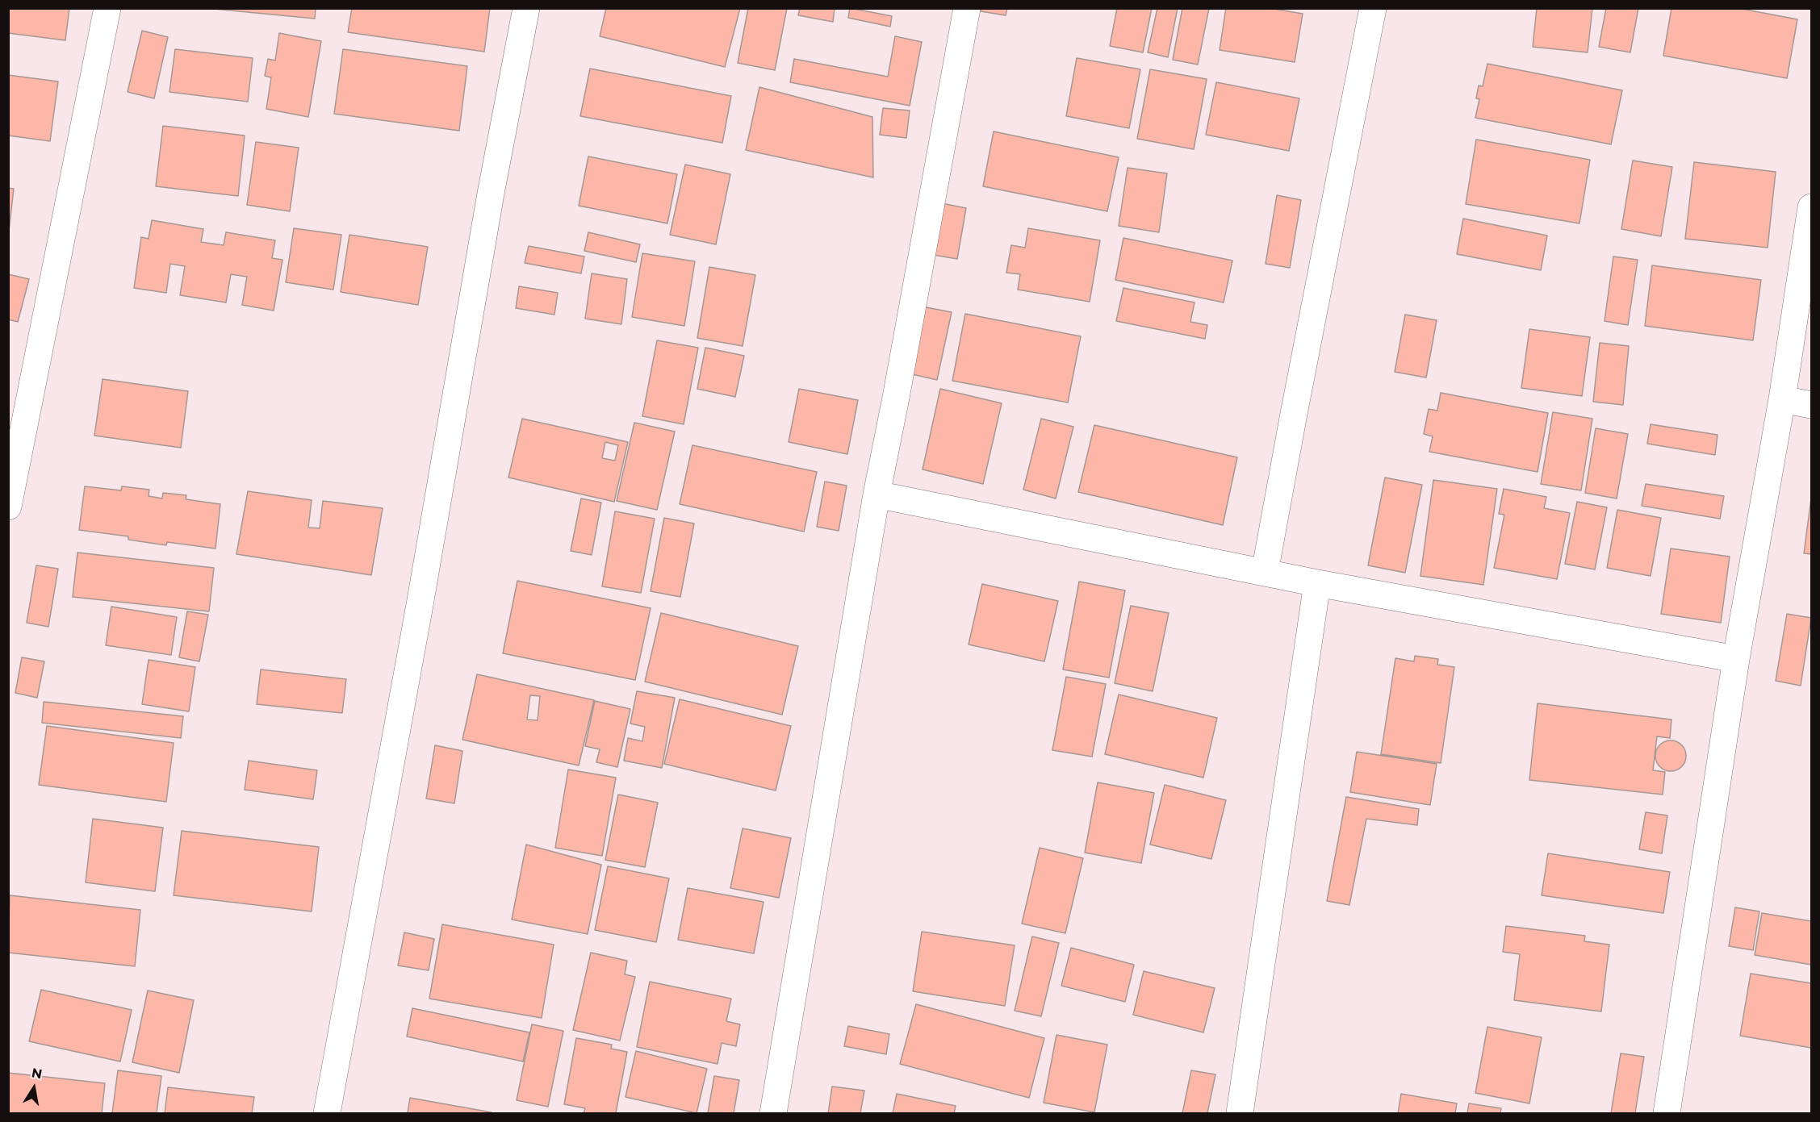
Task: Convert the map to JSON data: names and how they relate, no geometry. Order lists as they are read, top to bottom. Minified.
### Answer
{"north":"top"}
